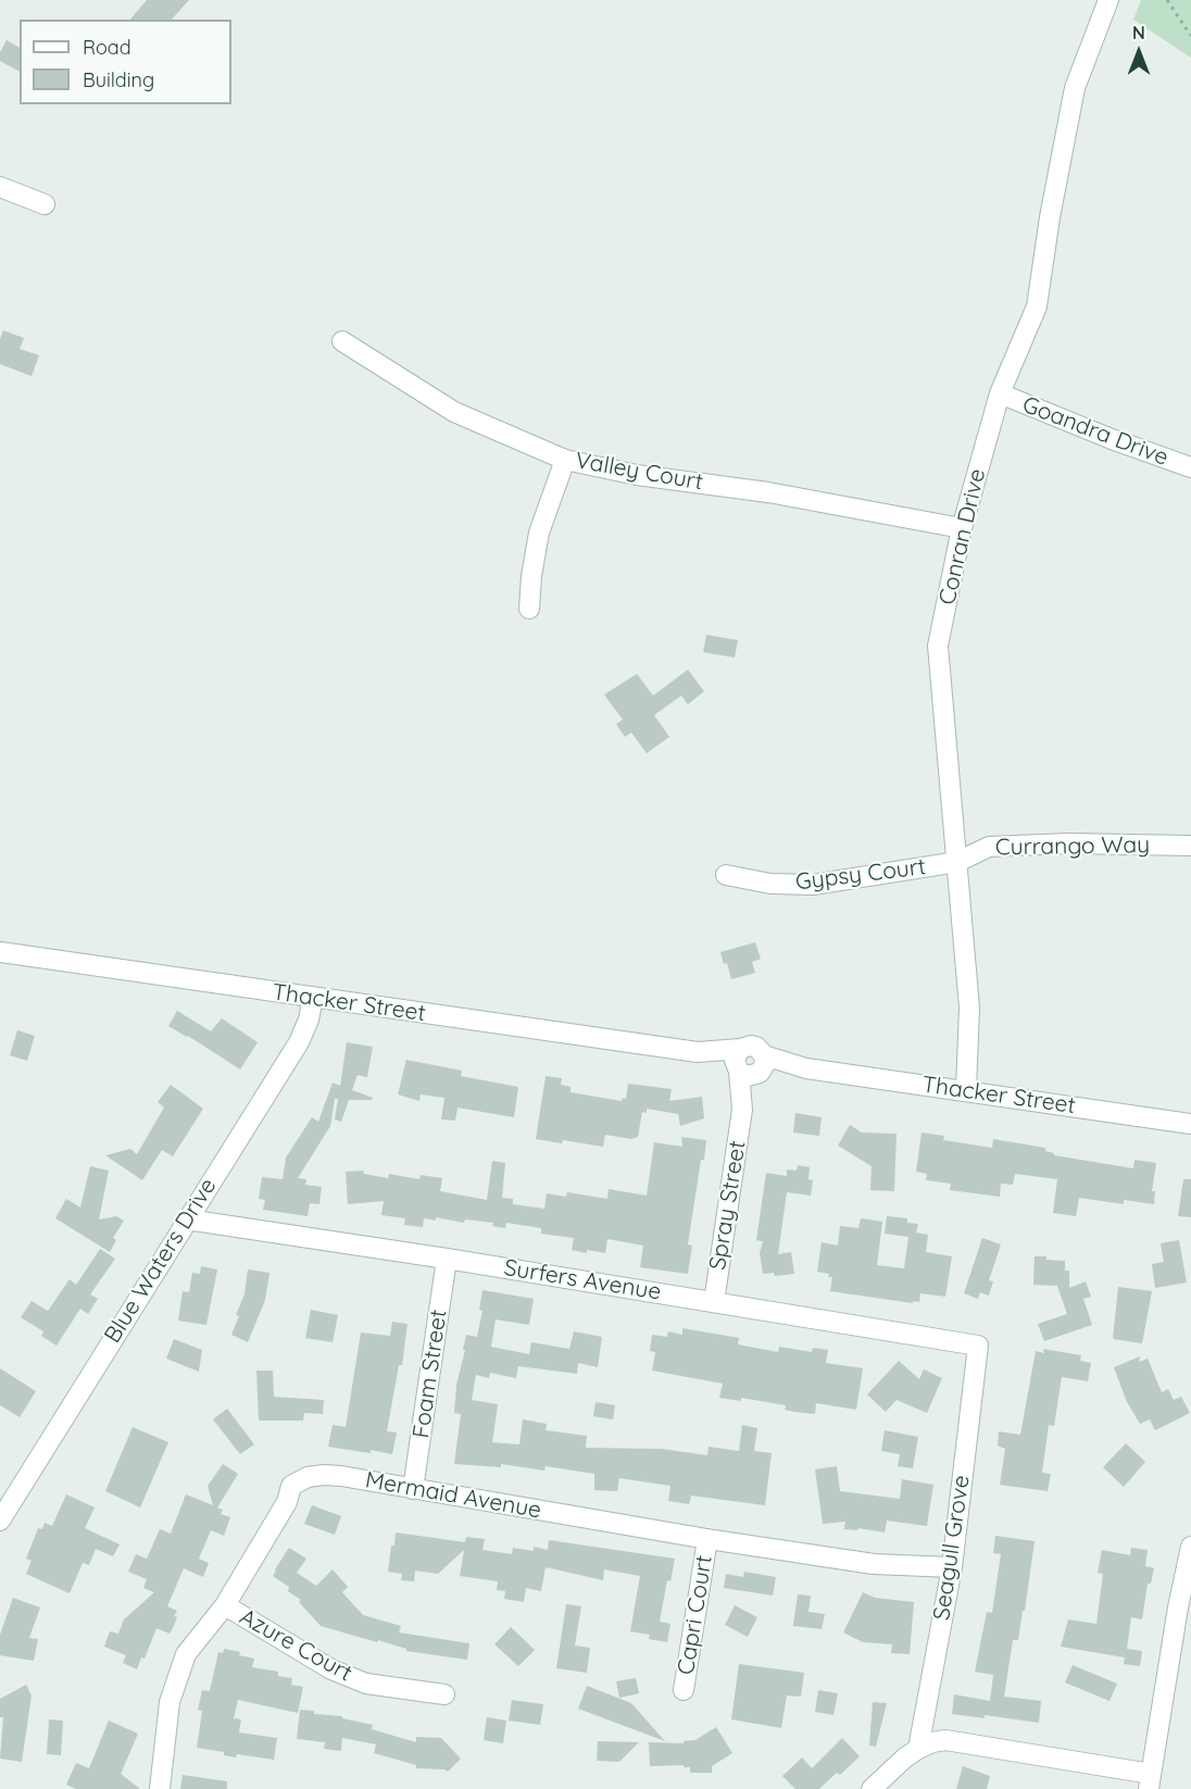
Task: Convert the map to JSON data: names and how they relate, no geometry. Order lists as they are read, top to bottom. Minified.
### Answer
{"streets":{"street":["Goandra Drive","Valley Court","Conran Drive","Currango Way","Gypsy Court","Thacker Street","Spray Street","Blue Waters Drive","Surfers Avenue","Foam Street","Mermaid Avenue","Seagull Grove","Capri Court","Azure Court"]},"crossings":[["Goandra Drive","Conran Drive"],["Valley Court","Conran Drive"],["Conran Drive","Currango Way"],["Conran Drive","Gypsy Court"],["Conran Drive","Thacker Street"],["Currango Way","Gypsy Court"],["Thacker Street","Spray Street"],["Thacker Street","Blue Waters Drive"],["Spray Street","Surfers Avenue"],["Blue Waters Drive","Surfers Avenue"],["Surfers Avenue","Foam Street"],["Surfers Avenue","Seagull Grove"],["Foam Street","Mermaid Avenue"],["Mermaid Avenue","Seagull Grove"],["Mermaid Avenue","Capri Court"],["Mermaid Avenue","Azure Court"]],"legend":["Road","Building"],"north":"top"}
